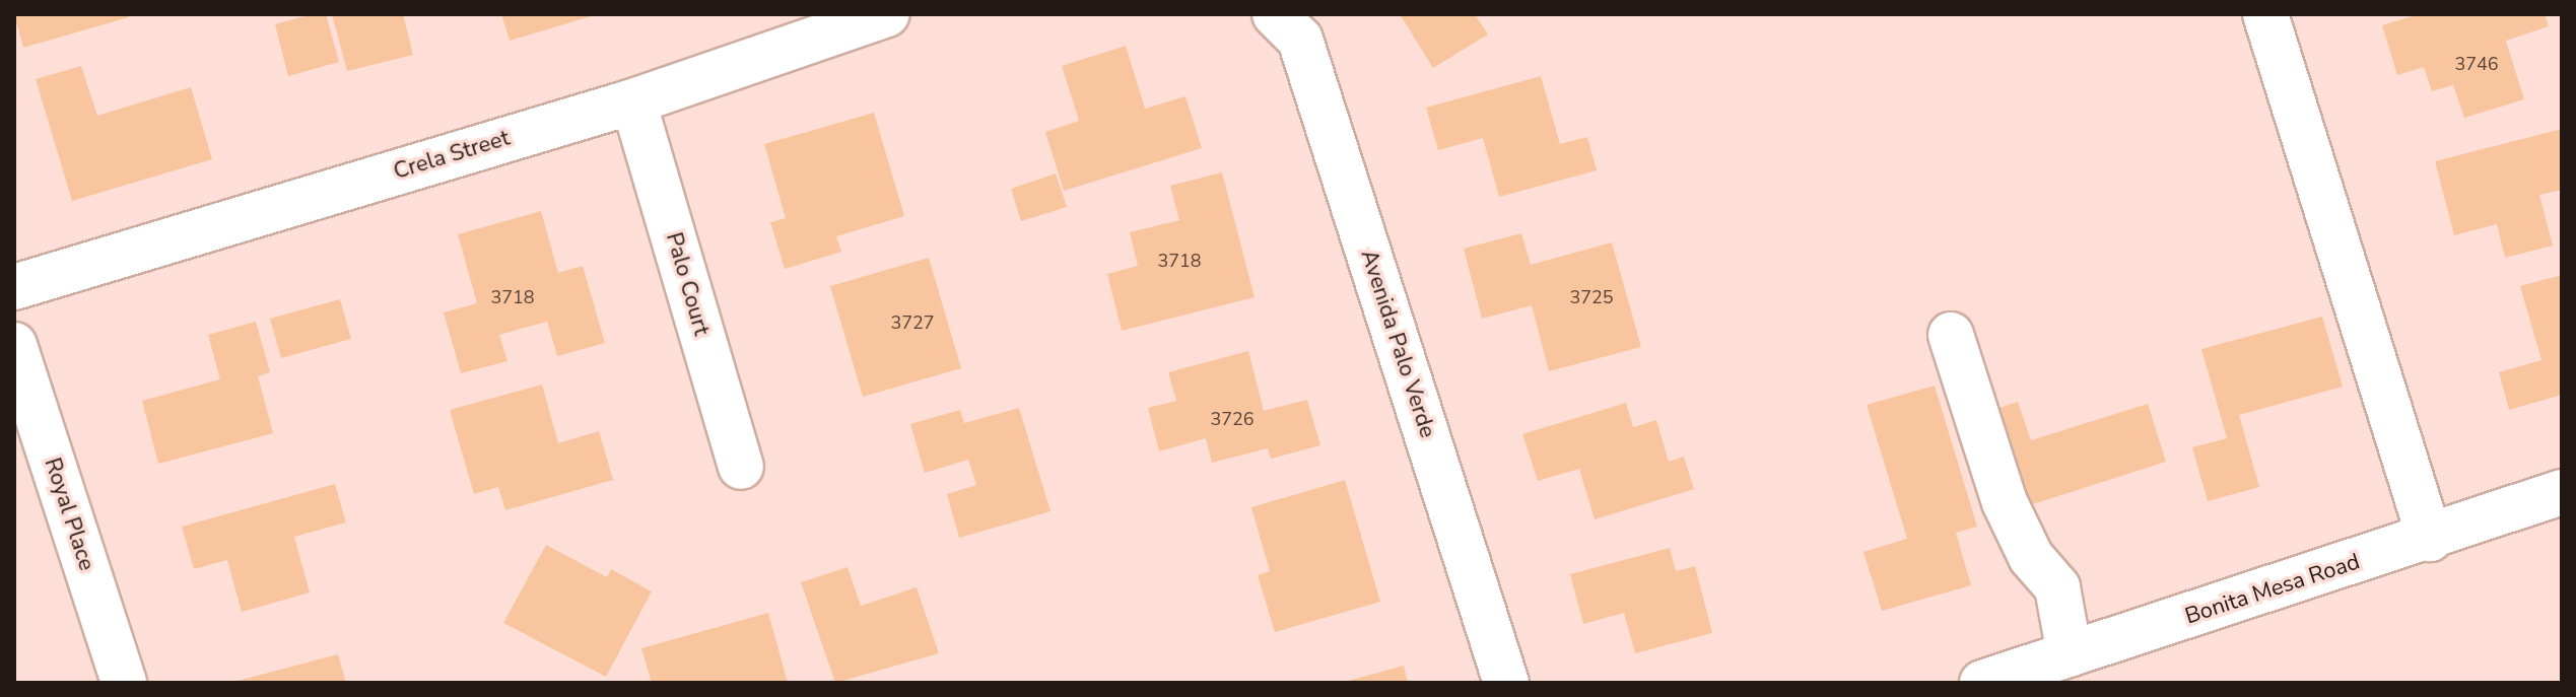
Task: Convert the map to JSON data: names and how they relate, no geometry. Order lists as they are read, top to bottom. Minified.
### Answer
{"streets":{"street":["Crela Street","Palo Court","Avenida Palo Verde","Royal Place","Bonita Mesa Road"]},"crossings":[["Crela Street","Palo Court"]],"house_numbers":["3746","3718","3718","3725","3727","3726"]}
